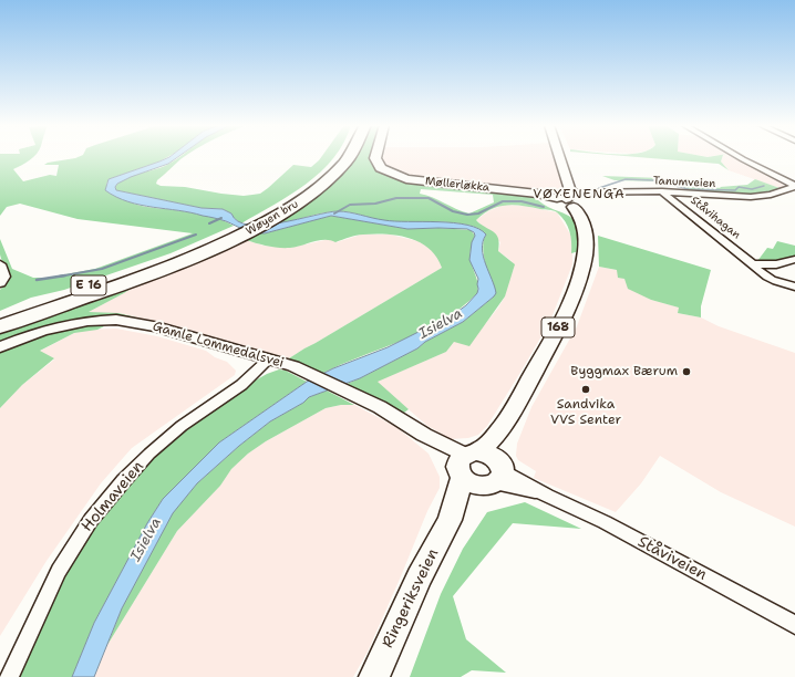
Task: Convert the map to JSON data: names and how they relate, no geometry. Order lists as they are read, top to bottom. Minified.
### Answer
{"streets":{"highway":["Wøyen bru","E 16"],"main road":["Møllerløkka","168","Ringeriksveien"],"street":["Tanumveien","Ståvihagan","Gamle Lommedalsvei","Holmaveien","Ståviveien"]},"crossings":[["Tanumveien","Møllerløkka"],["Tanumveien","Ståvihagan"],["Tanumveien","Ringeriksveien"],["Møllerløkka","Ringeriksveien"],["Wøyen bru","E 16"],["Gamle Lommedalsvei","Holmaveien"],["Gamle Lommedalsvei","Ståviveien"],["Gamle Lommedalsvei","Ringeriksveien"],["Ståviveien","Ringeriksveien"]],"districts":["VØYENENGA"],"water":["Isielva"],"places":["Byggmax Bærum","Sandvika VVS Senter"]}
